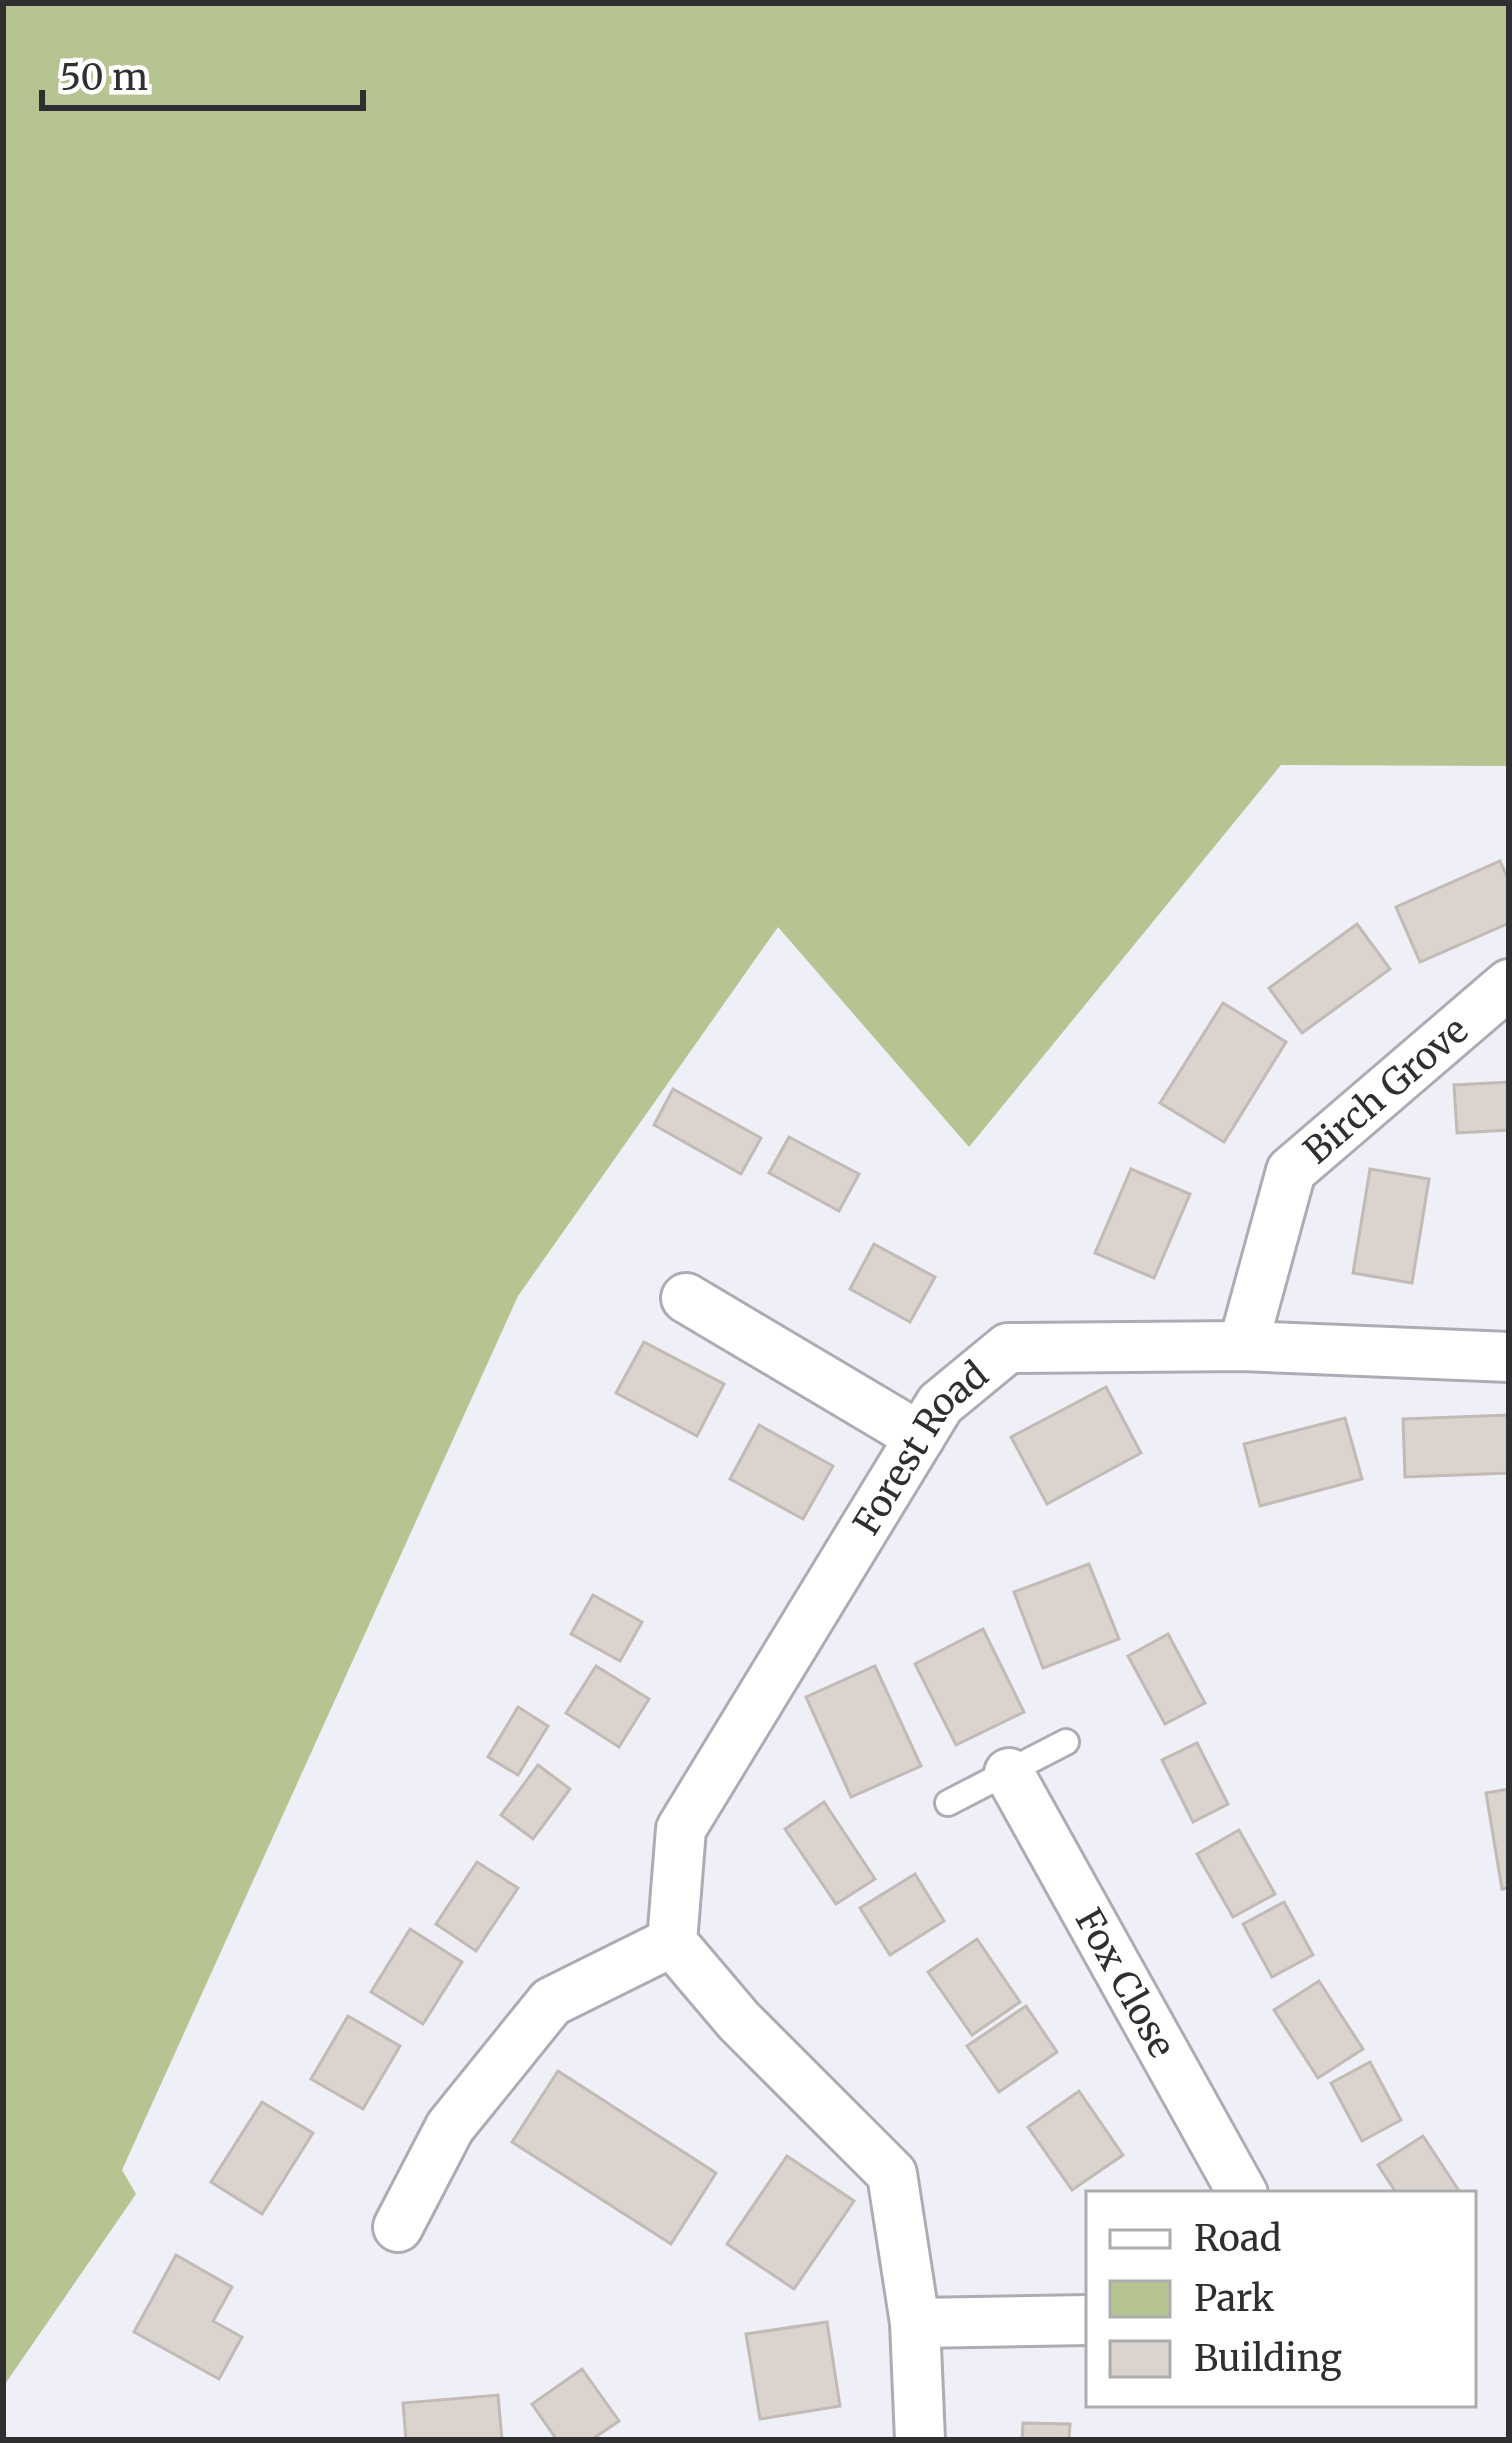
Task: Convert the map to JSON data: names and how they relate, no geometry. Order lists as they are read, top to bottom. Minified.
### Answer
{"streets":{"street":["Birch Grove","Forest Road","Fox Close"]},"crossings":[["Birch Grove","Forest Road"]],"legend":["Road","Park","Building"],"scale_bar":"50 m"}
